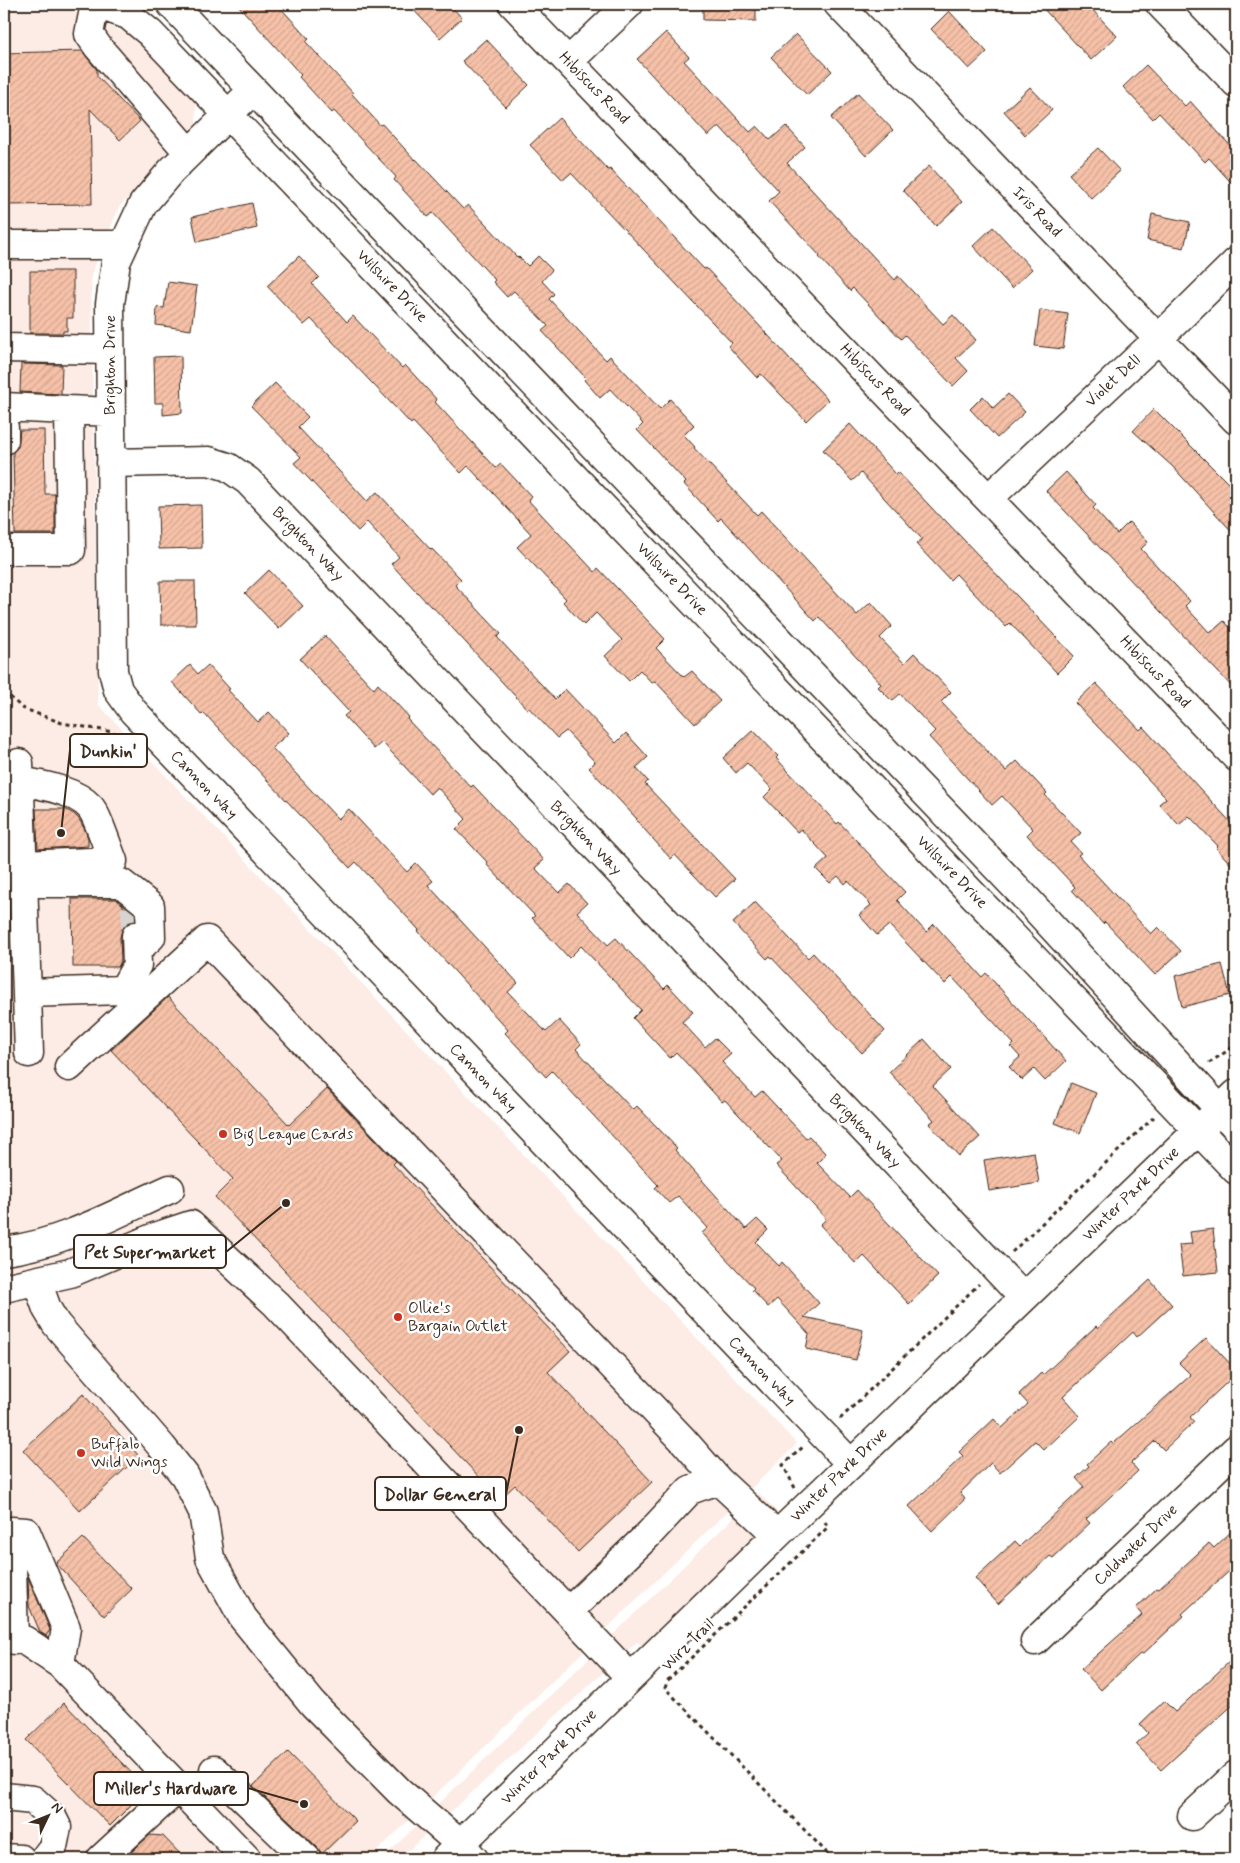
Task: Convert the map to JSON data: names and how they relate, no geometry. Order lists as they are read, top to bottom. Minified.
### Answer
{"streets":{"street":["Hibiscus Road","Iris Road","Wilshire Drive","Brighton Drive","Violet Dell","Brighton Way","Cannon Way","Winter Park Drive","Coldwater Drive"],"path":["Wirz Trail"]},"crossings":[["Hibiscus Road","Violet Dell"],["Iris Road","Violet Dell"],["Wilshire Drive","Brighton Drive"],["Wilshire Drive","Winter Park Drive"],["Brighton Drive","Brighton Way"],["Brighton Drive","Cannon Way"],["Brighton Way","Winter Park Drive"],["Cannon Way","Winter Park Drive"]],"places":["Dunkin'","Big League Cards","Pet Supermarket","Ollie's Bargain Outlet","Dollar General","Buffalo Wild Wings","Miller's Hardware"],"north":"top right"}
